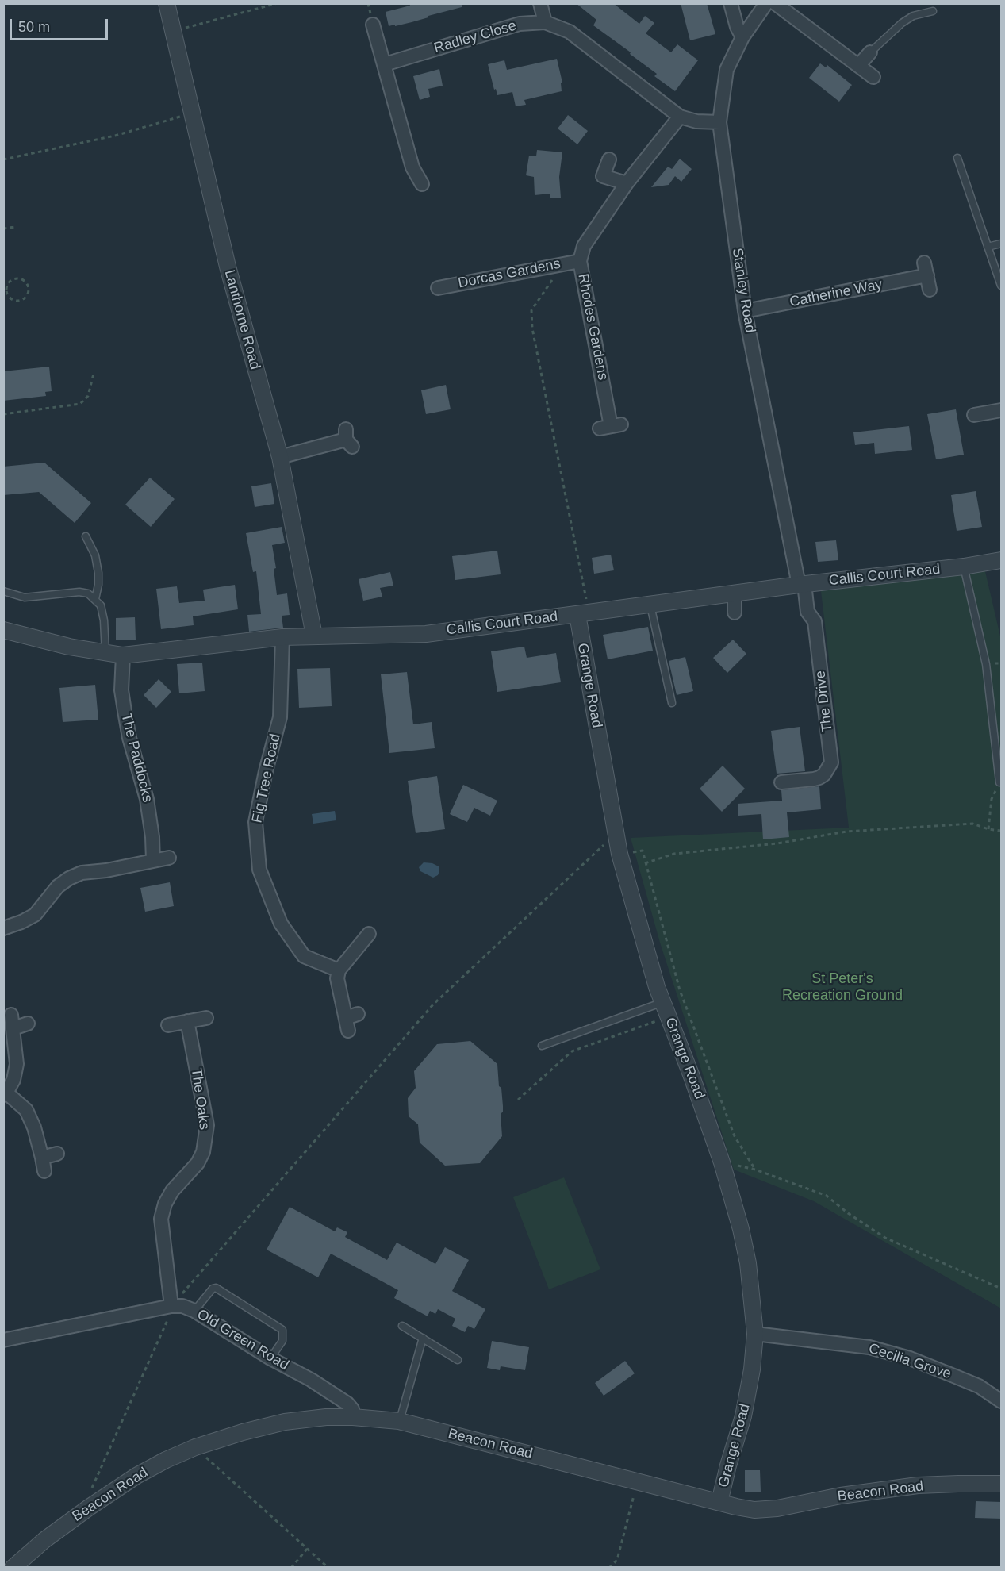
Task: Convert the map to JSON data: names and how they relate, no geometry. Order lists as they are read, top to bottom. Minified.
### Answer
{"streets":{"street":["Radley Close","Dorcas Gardens","Stanley Road","Catherine Way","Lanthorne Road","Rhodes Gardens","Callis Court Road","Grange Road","The Drive","The Paddocks","Fig Tree Road","The Oaks","Old Green Road","Cecilia Grove","Beacon Road"]},"crossings":[["Radley Close","Rhodes Gardens"],["Dorcas Gardens","Rhodes Gardens"],["Stanley Road","Catherine Way"],["Stanley Road","Callis Court Road"],["Stanley Road","The Drive"],["Lanthorne Road","Callis Court Road"],["Callis Court Road","Grange Road"],["Callis Court Road","The Drive"],["Callis Court Road","The Paddocks"],["Callis Court Road","Fig Tree Road"],["Grange Road","Cecilia Grove"],["Grange Road","Beacon Road"],["The Oaks","Old Green Road"],["Old Green Road","Beacon Road"]],"parks":["St Peter's Recreation Ground"],"scale_bar":"50 m"}
